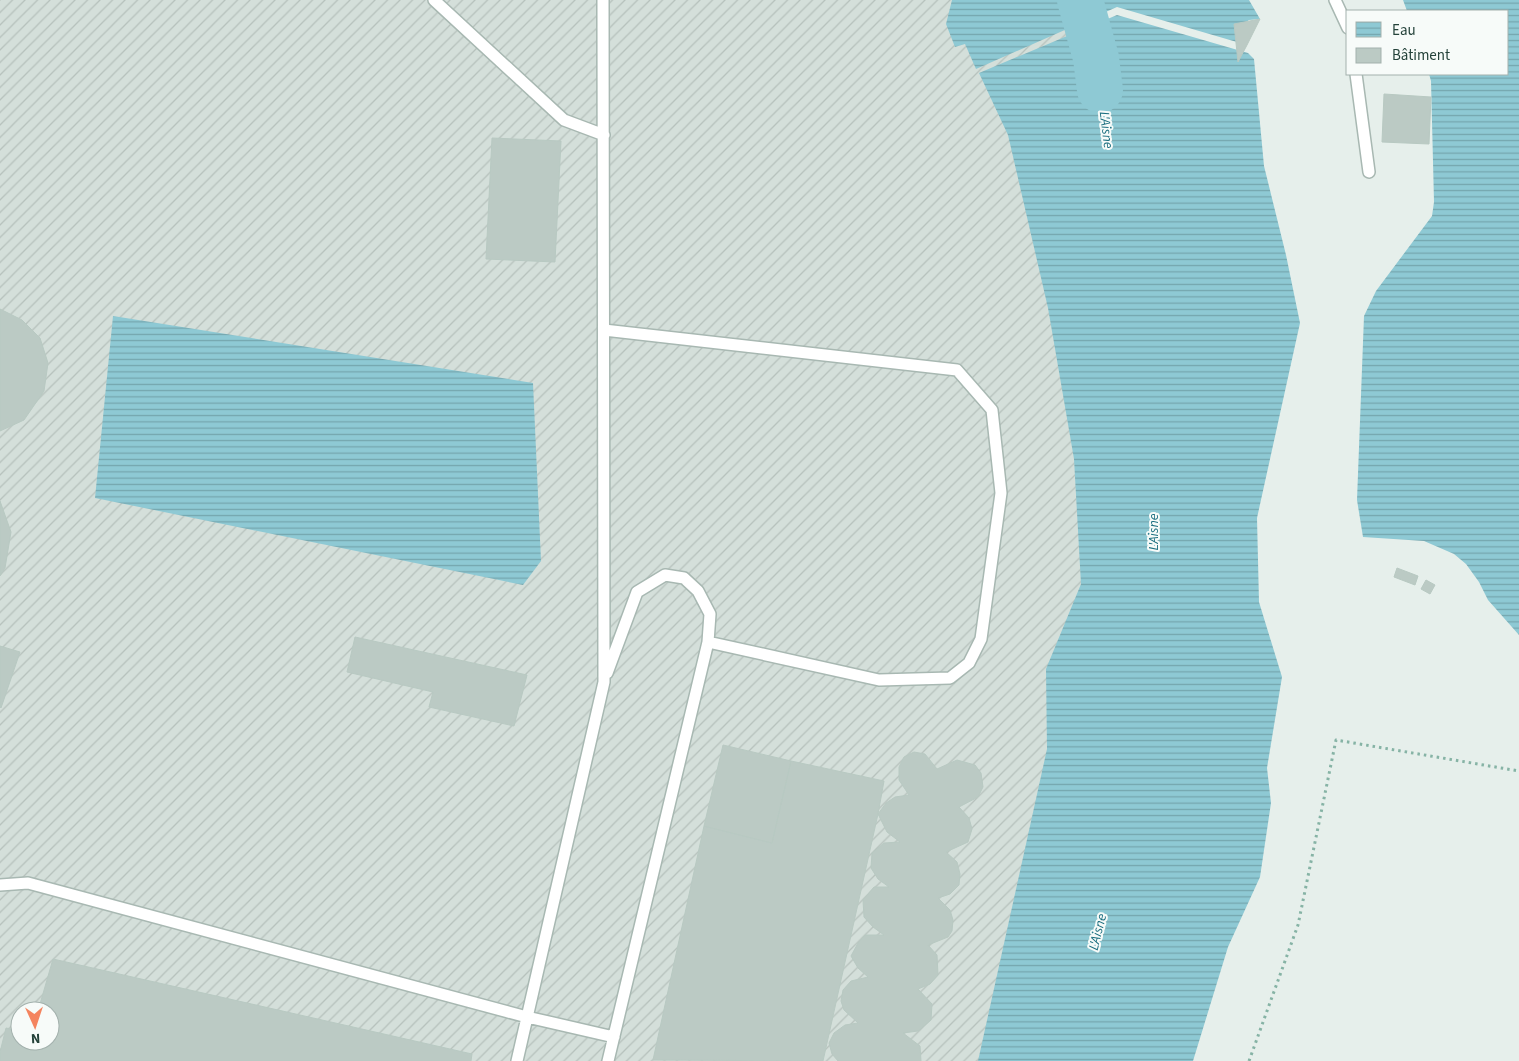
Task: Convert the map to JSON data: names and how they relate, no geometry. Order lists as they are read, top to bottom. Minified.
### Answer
{"water":["L'Aisne"],"legend":["Eau","Bâtiment"],"north":"bottom"}
